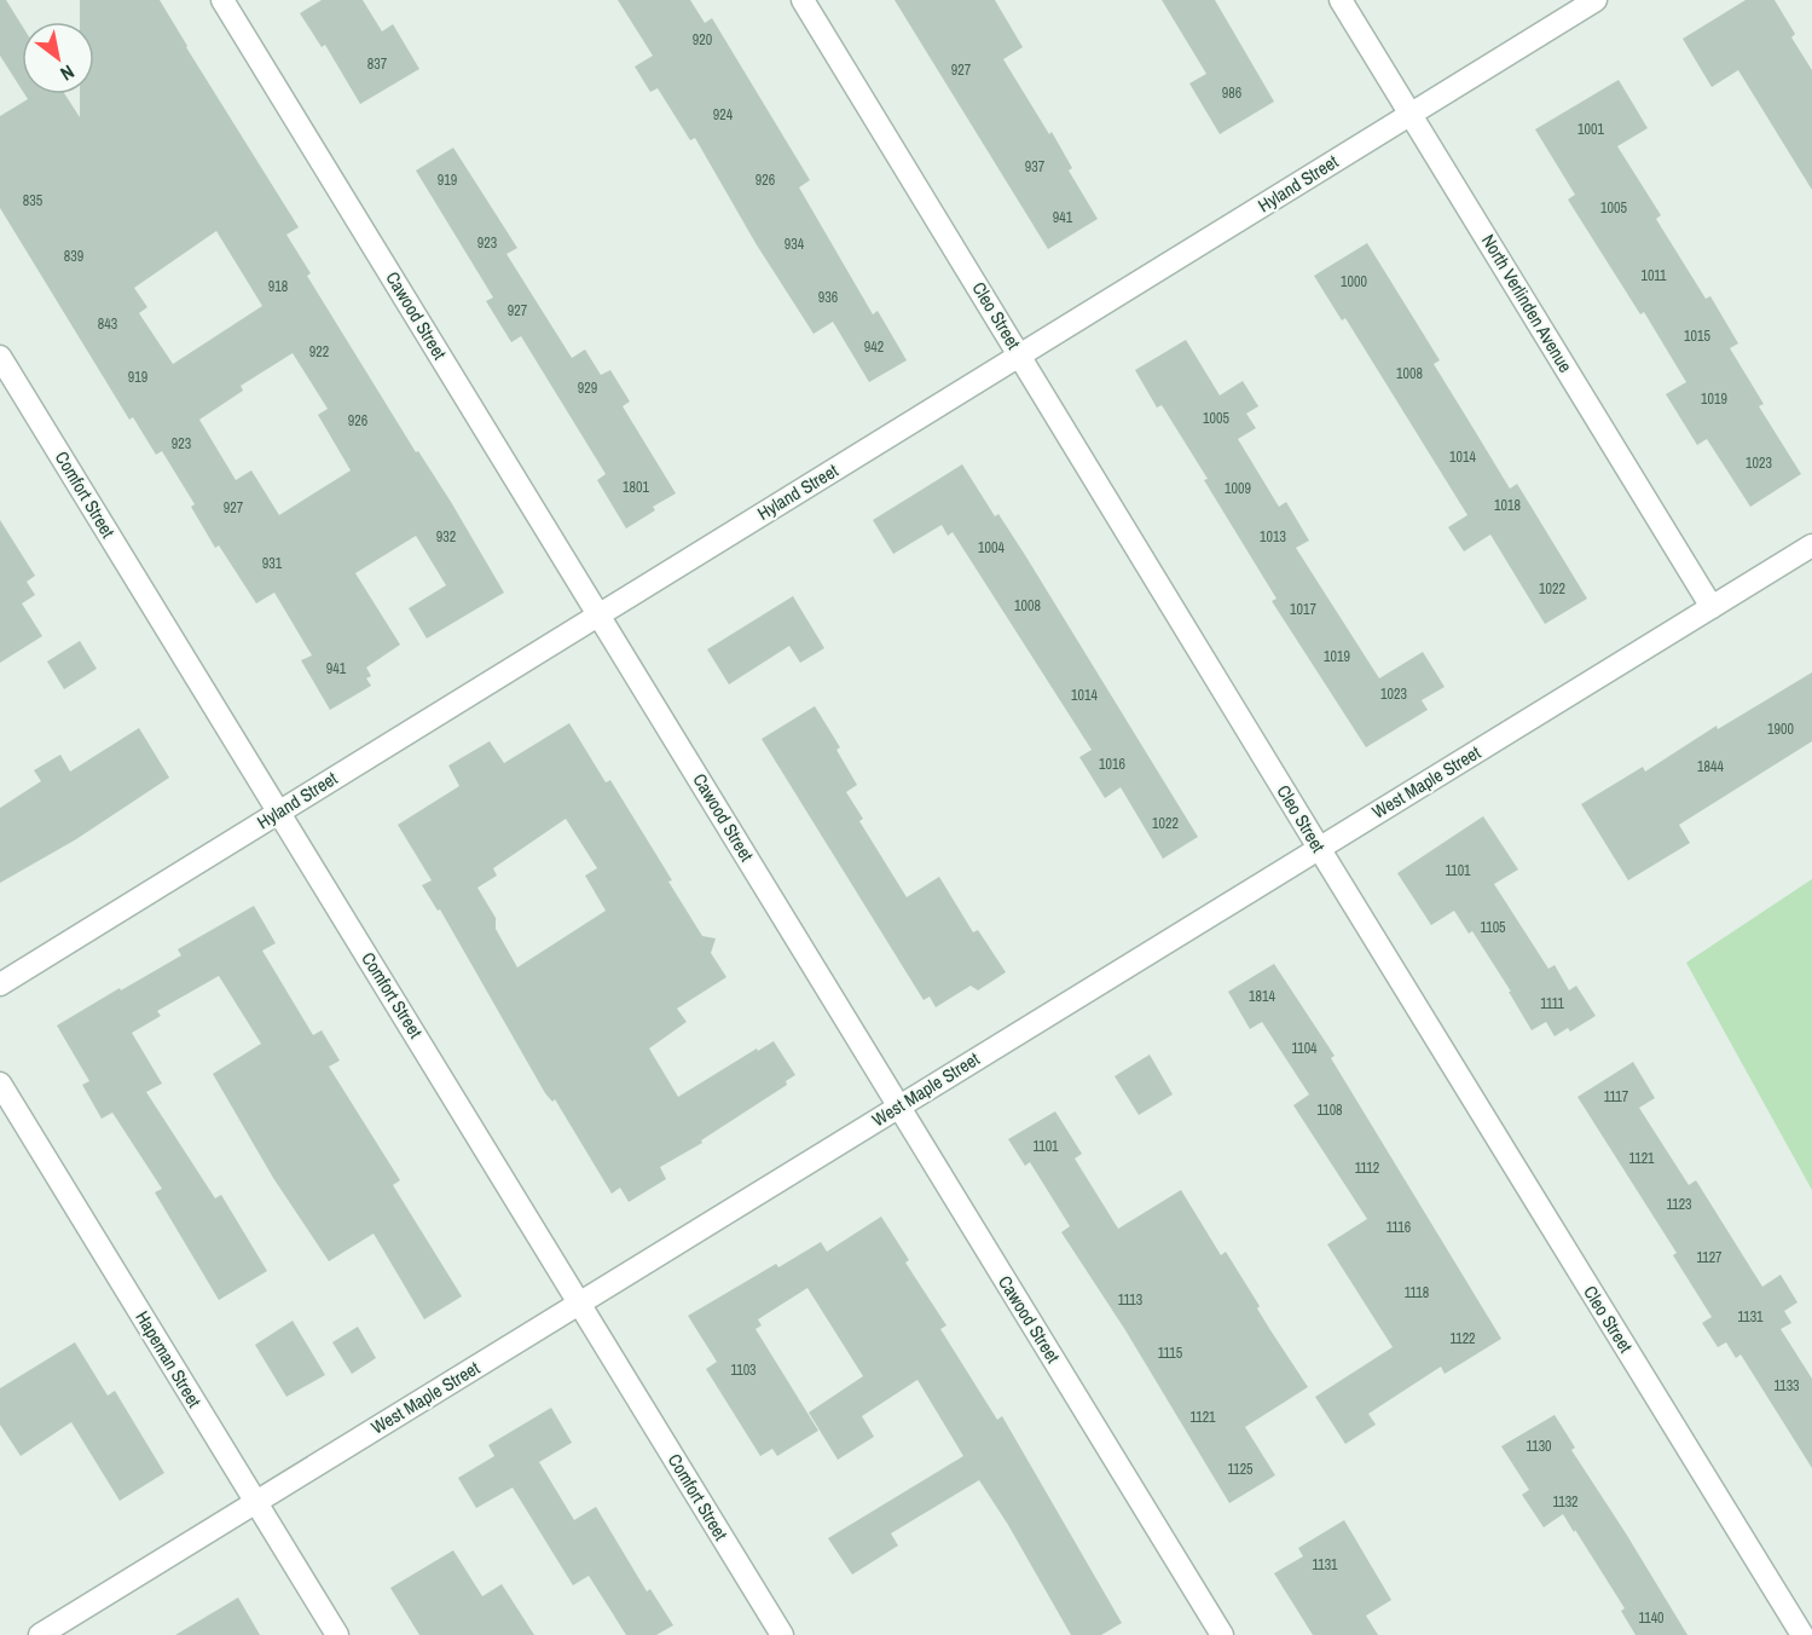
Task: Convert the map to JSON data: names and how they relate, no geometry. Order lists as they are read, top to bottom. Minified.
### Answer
{"streets":{"street":["Hyland Street","North Verlinden Avenue","Cawood Street","Cleo Street","Comfort Street","West Maple Street","Hapeman Street"]},"crossings":[["Hyland Street","North Verlinden Avenue"],["Hyland Street","Cawood Street"],["Hyland Street","Cleo Street"],["Hyland Street","Comfort Street"],["North Verlinden Avenue","West Maple Street"],["Cawood Street","West Maple Street"],["Cleo Street","West Maple Street"],["Comfort Street","West Maple Street"],["West Maple Street","Hapeman Street"]],"house_numbers":["920","837","927","986","924","1001","937","919","926","835","1005","941","923","934","839","1011","1000","918","936","927","843","1015","942","922","1008","919","929","1019","1005","926","923","1014","1023","1801","1009","1018","927","932","1013","1004","931","1022","1008","1017","1019","941","1023","1014","1900","1016","1844","1022","1101","1105","1814","1111","1104","1117","1108","1101","1121","1112","1123","1116","1127","1118","1113","1131","1122","1115","1103","1133","1121","1130","1125","1132","1131","1140"],"north":"bottom right"}
